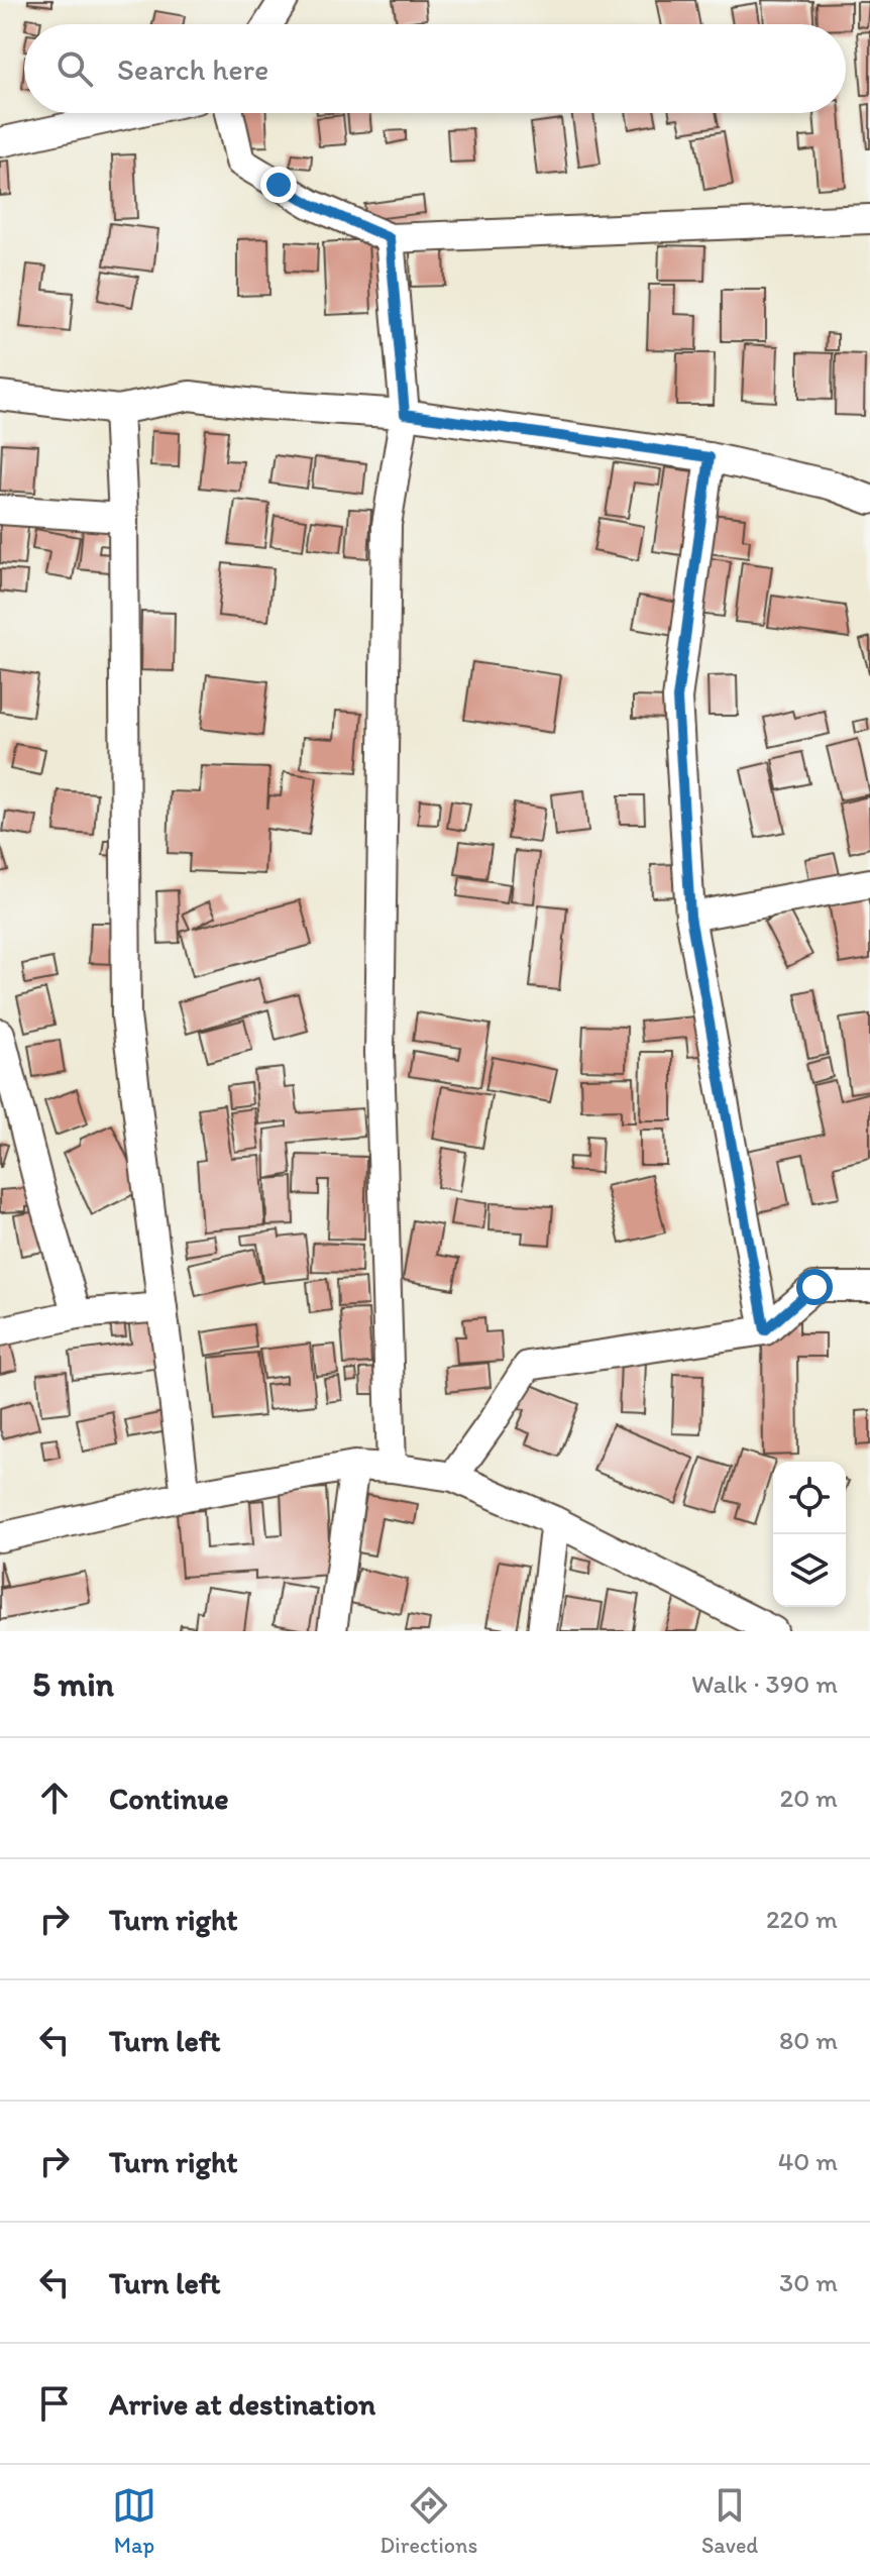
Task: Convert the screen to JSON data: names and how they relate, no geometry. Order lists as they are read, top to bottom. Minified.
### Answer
{"page":{"search":"Search here","heading":["5 min","Walk · 390 m"],"list":[["Continue","20 m"],["Turn right","220 m"],["Turn left","80 m"],["Turn right","40 m"],["Turn left","30 m"],"Arrive at destination"],"nav":["Map","Directions","Saved"]}}
